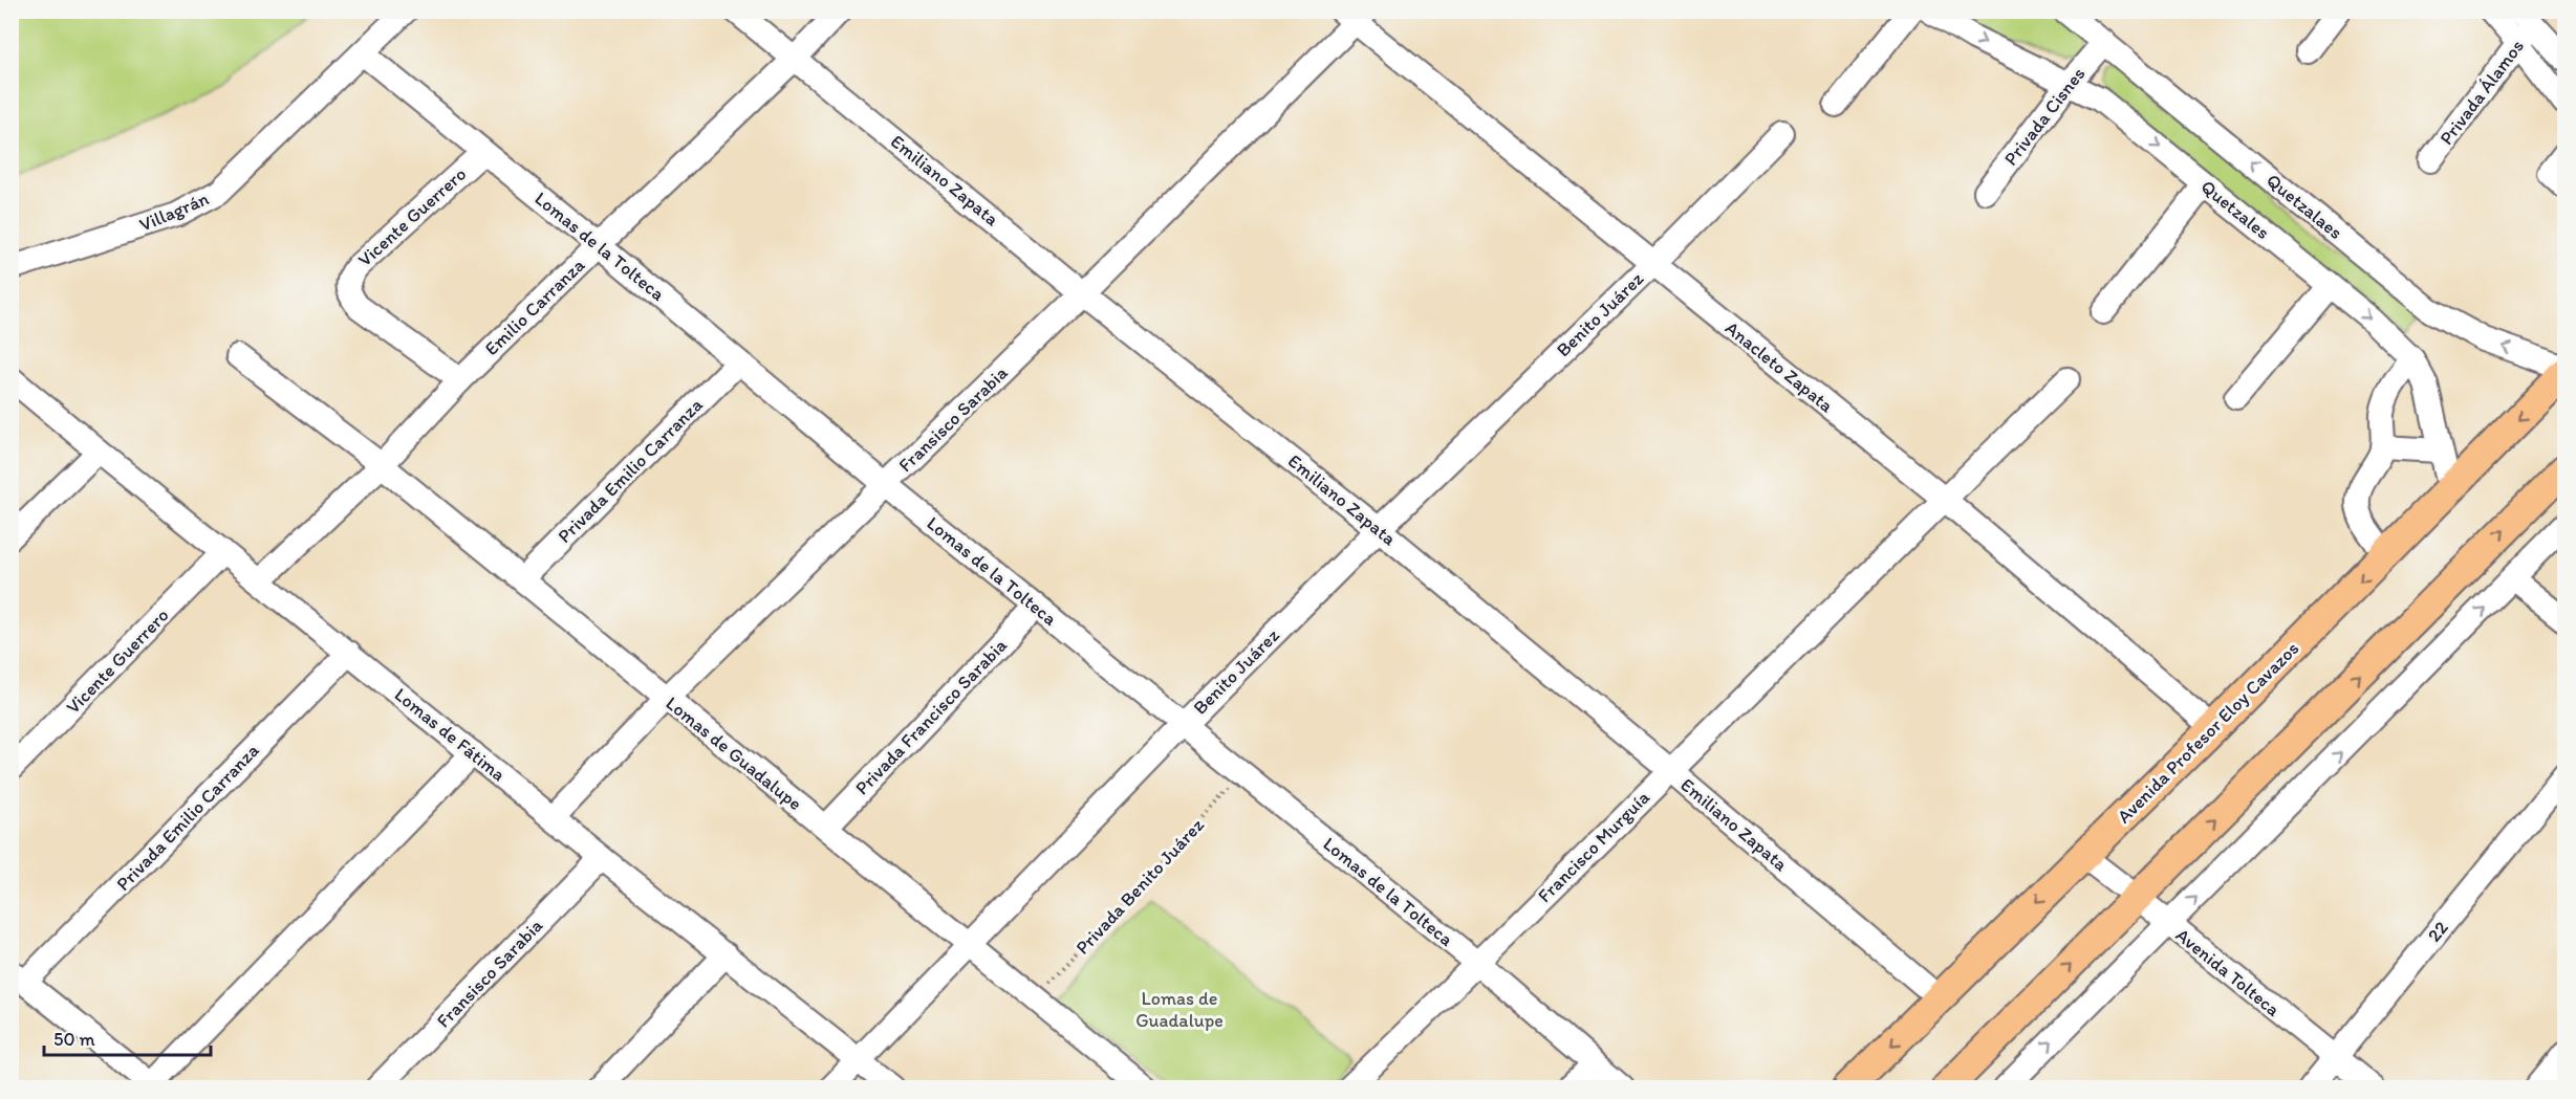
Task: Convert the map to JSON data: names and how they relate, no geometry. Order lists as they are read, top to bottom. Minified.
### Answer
{"streets":{"main road":["Avenida Profesor Eloy Cavazos"],"street":["Privada Álamos","Privada Cisnes","Emiliano Zapata","Quetzalaes","Quetzales","Villagrán","Vicente Guerrero","Lomas de la Tolteca","Emilio Carranza","Benito Juárez","Anacleto Zapata","Fransisco Sarabia","Privada Emilio Carranza","Privada Francisco Sarabia","Lomas de Fátima","Lomas de Guadalupe","Francisco Murguía","22","Avenida Tolteca"],"path":["Privada Benito Juárez"]},"crossings":[["Privada Cisnes","Quetzalaes"],["Privada Cisnes","Quetzales"],["Emiliano Zapata","Emilio Carranza"],["Emiliano Zapata","Benito Juárez"],["Emiliano Zapata","Fransisco Sarabia"],["Emiliano Zapata","Avenida Profesor Eloy Cavazos"],["Emiliano Zapata","Francisco Murguía"],["Quetzales","Avenida Profesor Eloy Cavazos"],["Villagrán","Lomas de la Tolteca"],["Vicente Guerrero","Lomas de la Tolteca"],["Vicente Guerrero","Emilio Carranza"],["Vicente Guerrero","Lomas de Fátima"],["Lomas de la Tolteca","Emilio Carranza"],["Lomas de la Tolteca","Benito Juárez"],["Lomas de la Tolteca","Fransisco Sarabia"],["Lomas de la Tolteca","Privada Emilio Carranza"],["Lomas de la Tolteca","Privada Francisco Sarabia"],["Lomas de la Tolteca","Francisco Murguía"],["Lomas de la Tolteca","Privada Benito Juárez"],["Emilio Carranza","Lomas de Fátima"],["Emilio Carranza","Lomas de Guadalupe"],["Benito Juárez","Anacleto Zapata"],["Benito Juárez","Lomas de Fátima"],["Benito Juárez","Lomas de Guadalupe"],["Anacleto Zapata","Fransisco Sarabia"],["Anacleto Zapata","Avenida Profesor Eloy Cavazos"],["Anacleto Zapata","Francisco Murguía"],["Fransisco Sarabia","Lomas de Fátima"],["Fransisco Sarabia","Lomas de Guadalupe"],["Privada Emilio Carranza","Lomas de Fátima"],["Privada Emilio Carranza","Lomas de Guadalupe"],["Privada Francisco Sarabia","Lomas de Guadalupe"],["Avenida Profesor Eloy Cavazos","Avenida Tolteca"],["Lomas de Guadalupe","Privada Benito Juárez"],["22","Avenida Tolteca"]],"one_way":["Quetzalaes","Quetzales"],"parks":["Lomas de Guadalupe"],"scale_bar":"50 m"}
